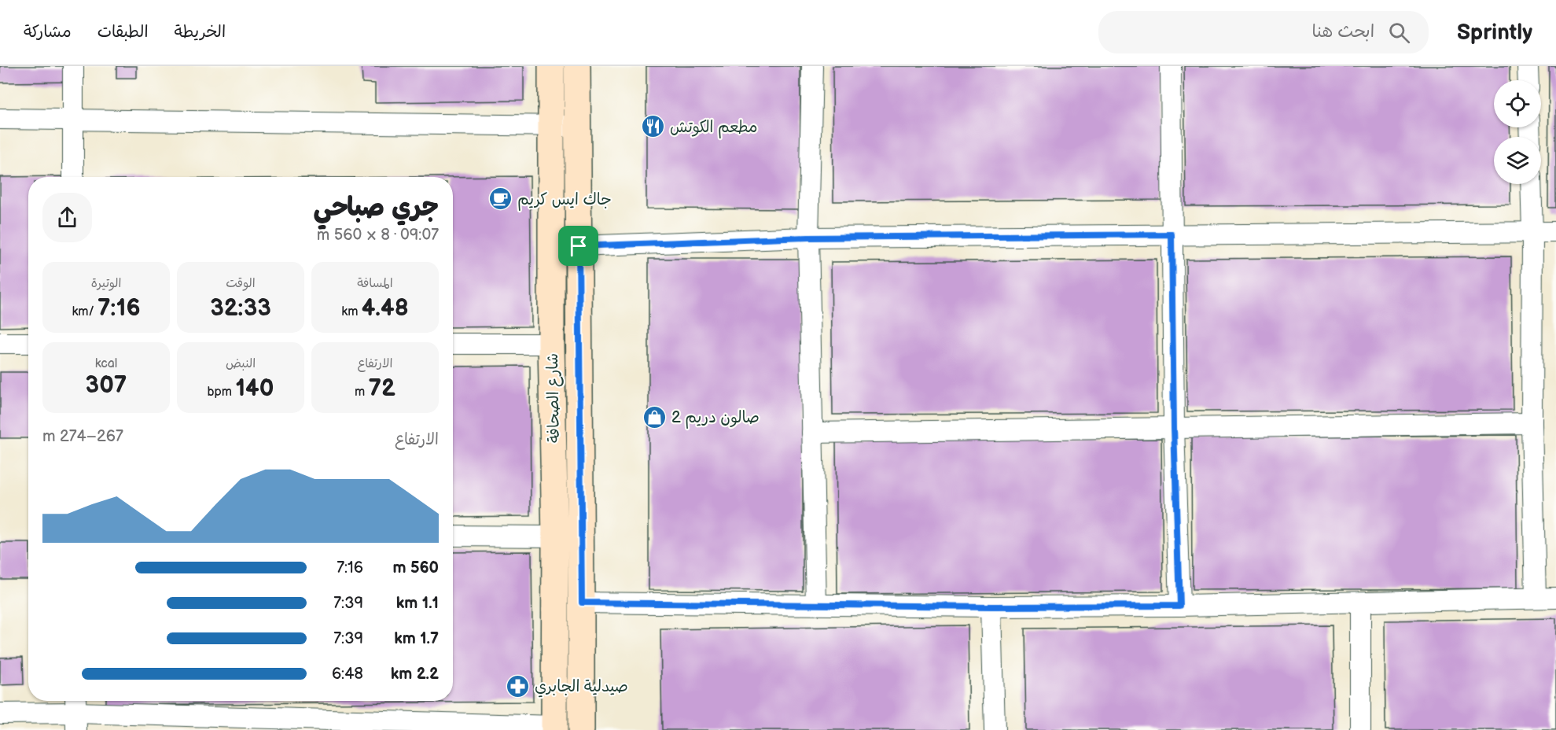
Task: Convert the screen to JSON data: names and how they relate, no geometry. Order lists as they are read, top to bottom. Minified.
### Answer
{"streets":{"main road":["شارع الصحافة"]},"places":{"restaurant":["مطعم الكوتش"],"cafe":["جاك ايس كريم"],"shop":["صالون دريم 2"],"pharmacy":["صيدلية الجابري"]},"page":{"header":"Sprintly","search":"ابحث هنا","nav":["الخريطة","الطبقات","مشاركة"],"heading":["جري صباحي","09:07 · 8 × 560 m"],"stats":[["المسافة","4.48 km"],["الوقت","32:33"],["الوتيرة","7:16 /km"],["الارتفاع","72 m"],["النبض","140 bpm"],["kcal","307"]],"chart":["الارتفاع","267–274 m"],"list":[{"name":"560 m","note":"7:16"},{"name":"1.1 km","note":"7:39"},{"name":"1.7 km","note":"7:39"},{"name":"2.2 km","note":"6:48"}]}}
